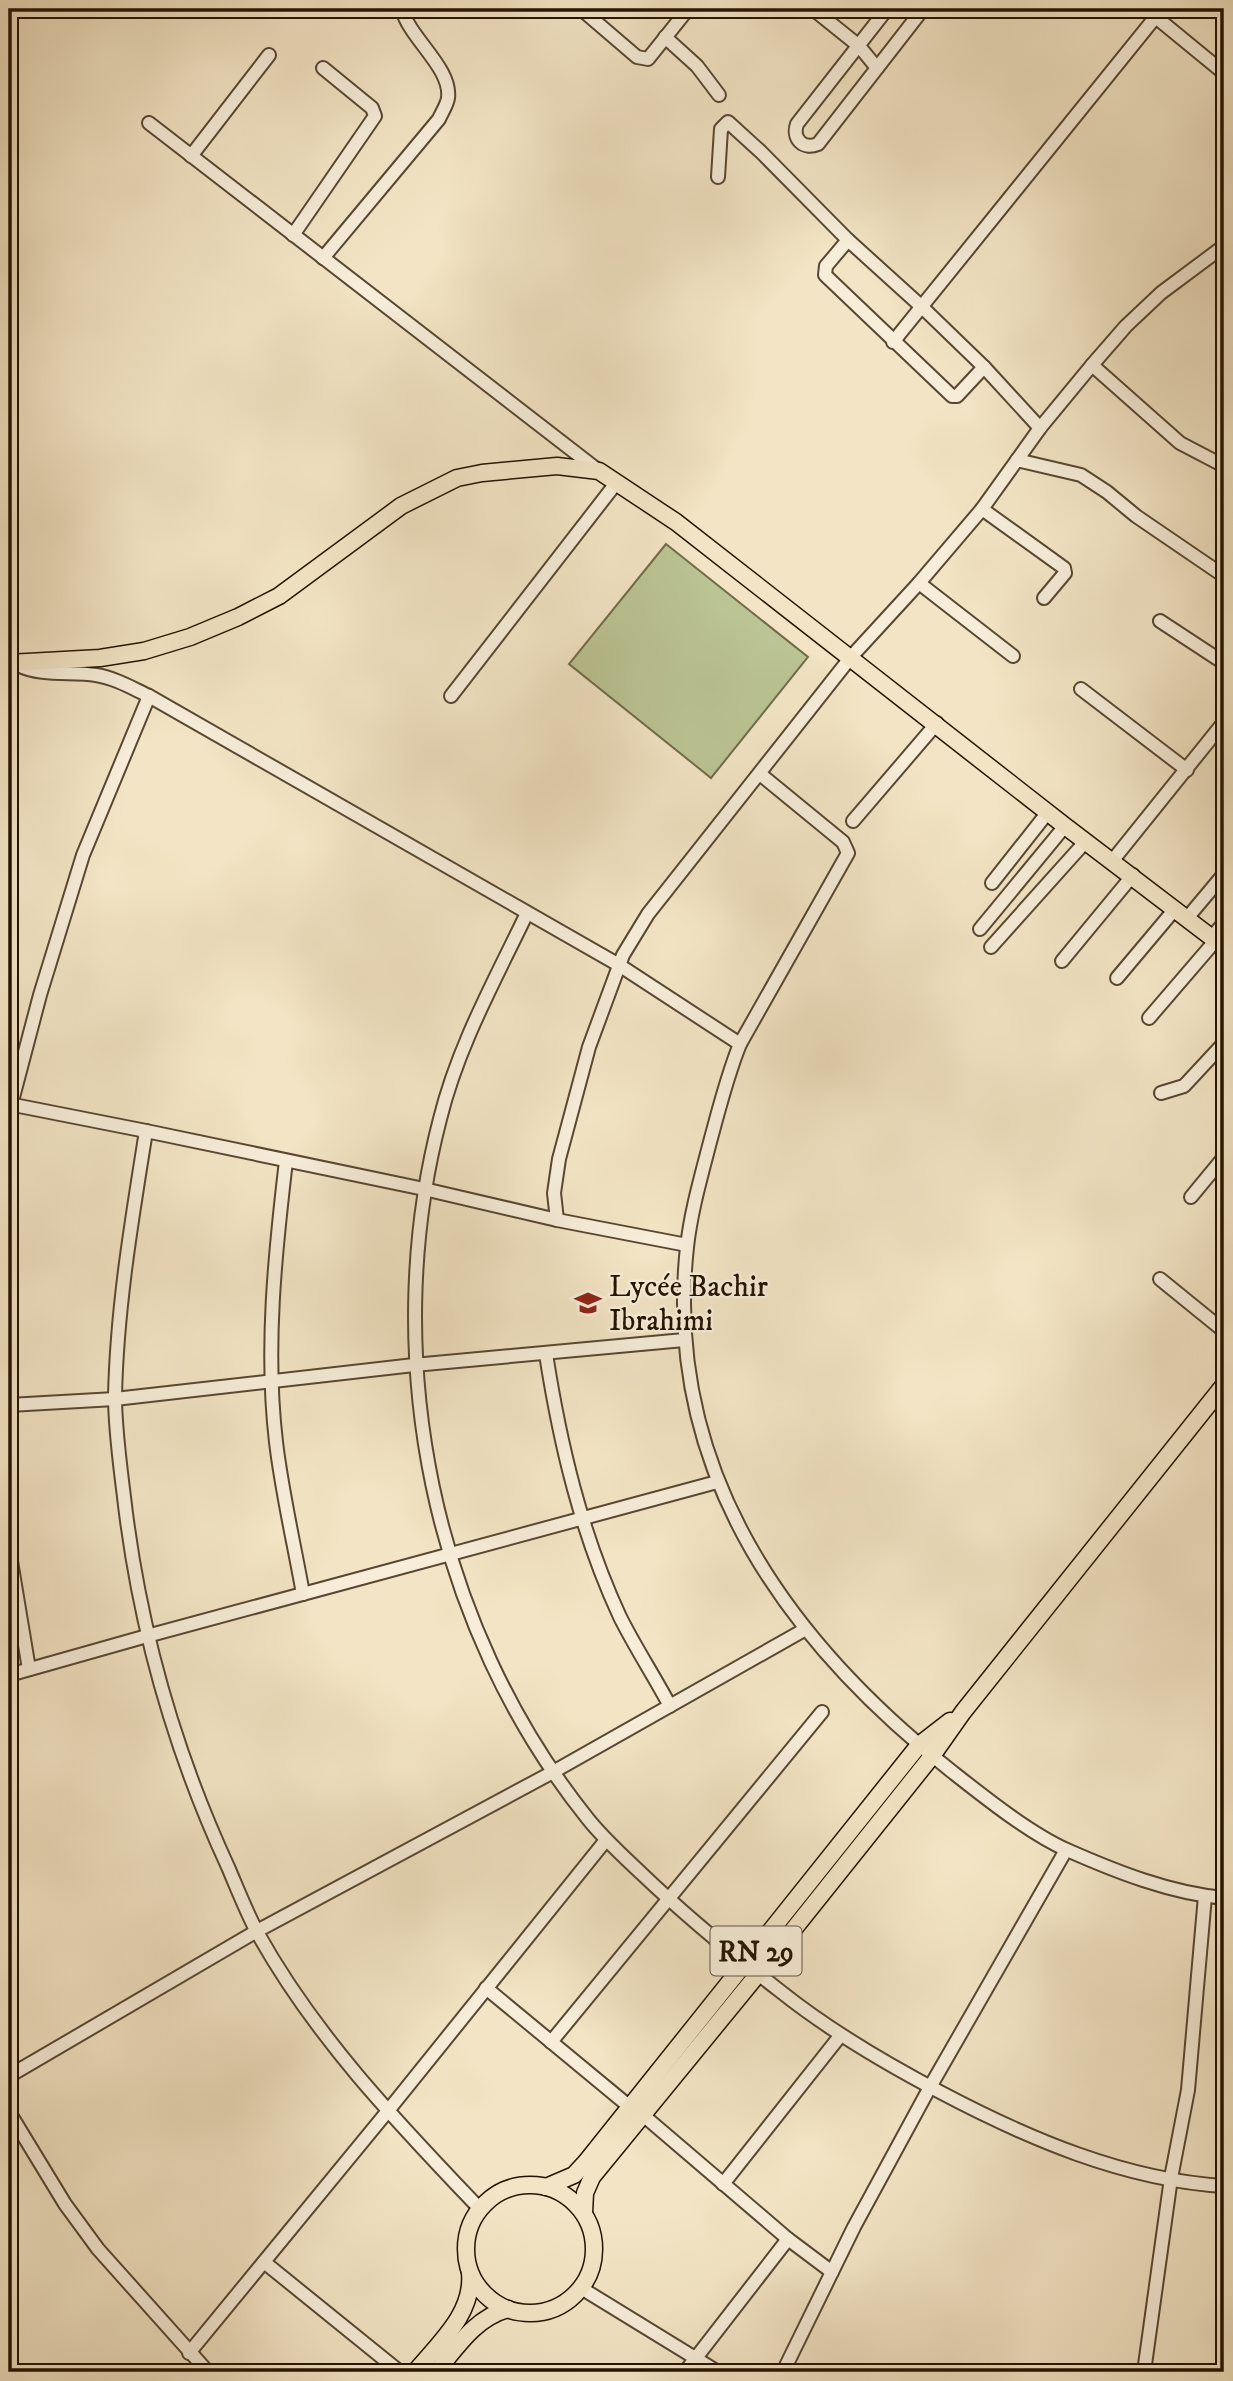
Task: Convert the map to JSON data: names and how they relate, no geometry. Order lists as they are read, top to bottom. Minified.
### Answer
{"streets":{"main road":["RN 29"]},"places":{"school or university":["Lycée Bachir Ibrahimi"]}}
